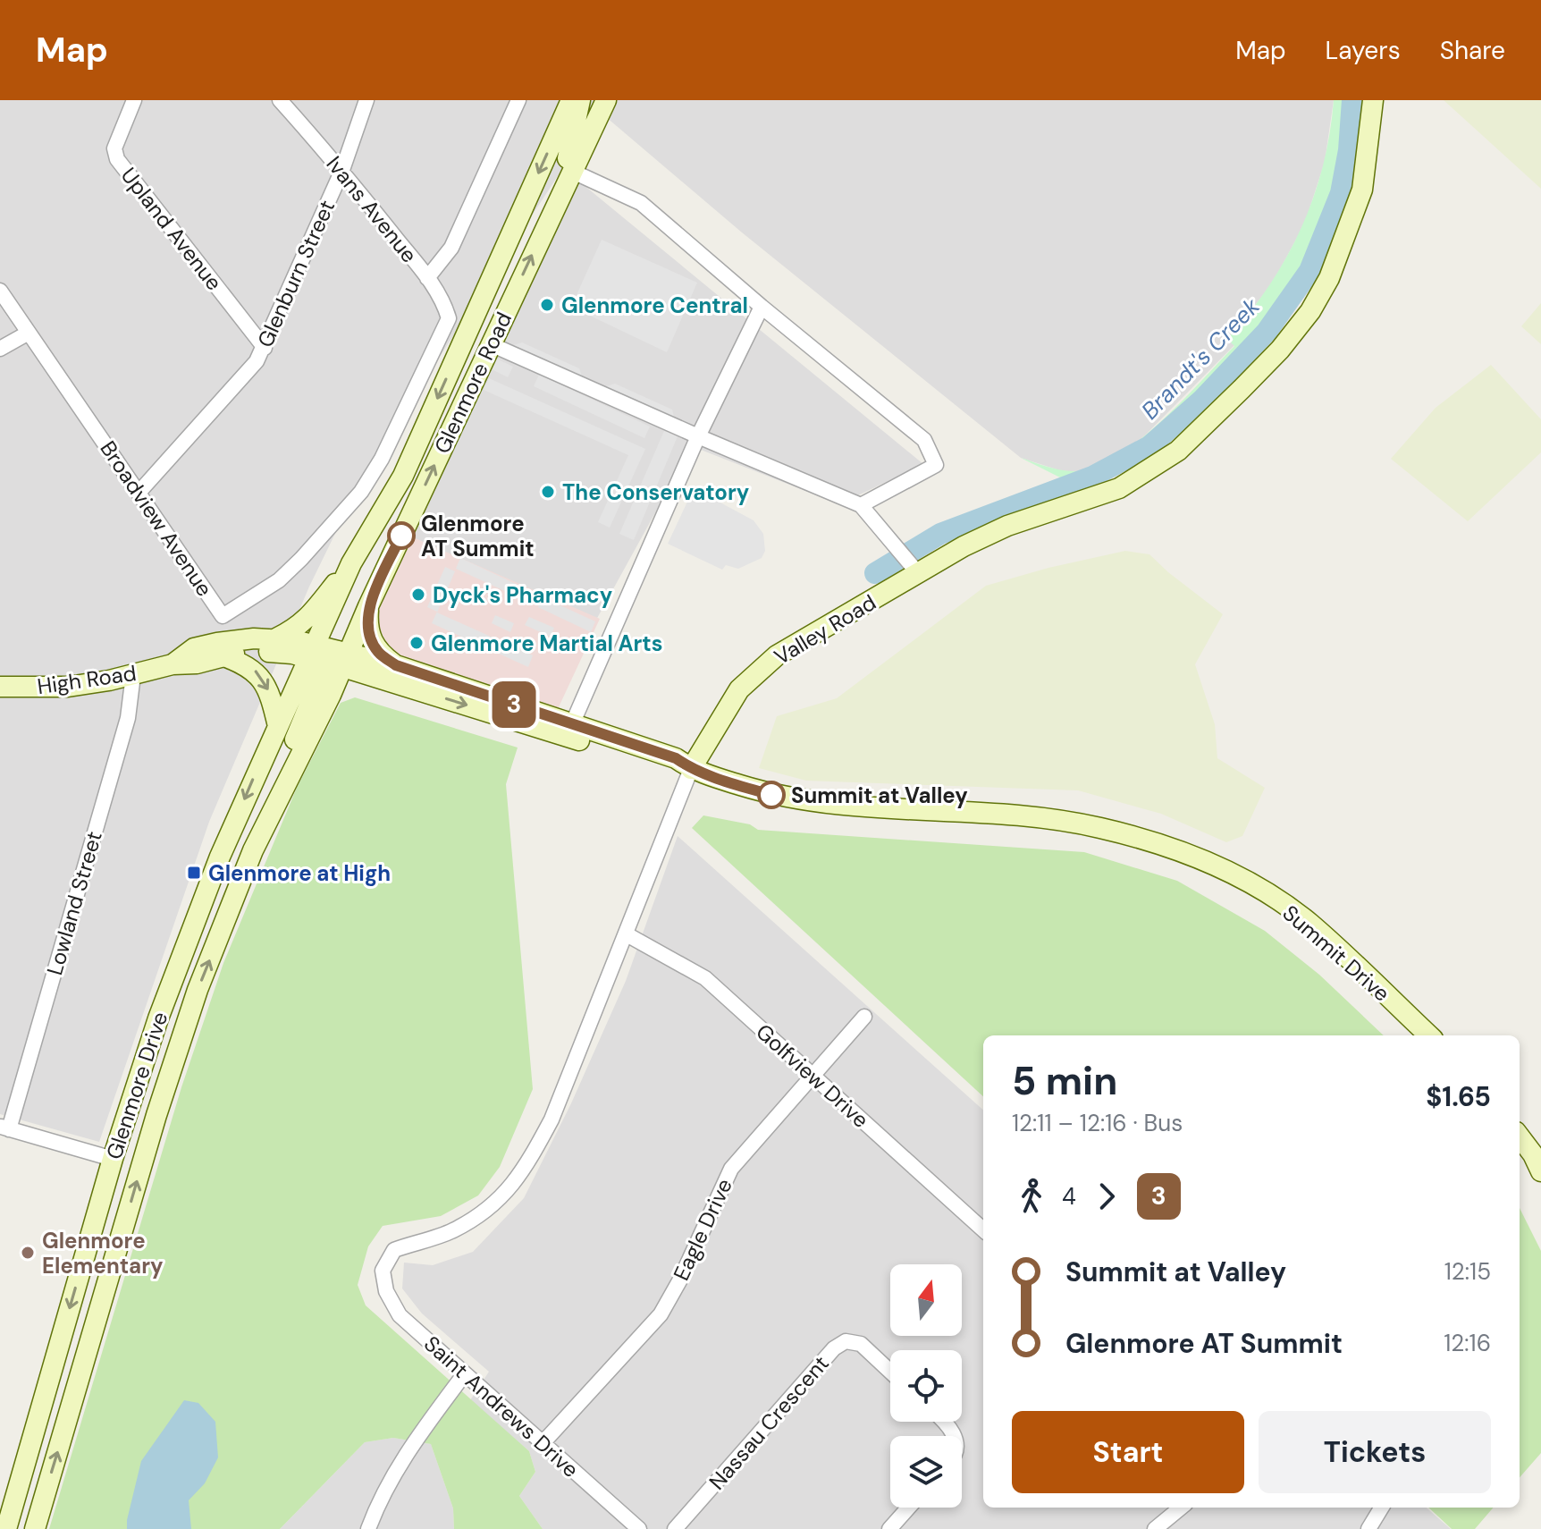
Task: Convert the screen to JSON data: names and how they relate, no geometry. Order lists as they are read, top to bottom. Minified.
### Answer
{"streets":{"main road":["Glenmore Road","Valley Road","High Road","Summit Drive","Glenmore Drive"],"street":["Ivans Avenue","Upland Avenue","Glenburn Street","Broadview Avenue","Lowland Street","Golfview Drive","Eagle Drive","Saint Andrews Drive","Nassau Crescent"]},"crossings":[["Ivans Avenue","Glenburn Street"],["Ivans Avenue","Broadview Avenue"],["Upland Avenue","Glenburn Street"],["Glenburn Street","Broadview Avenue"],["Glenmore Road","High Road"],["Glenmore Road","Summit Drive"],["Glenmore Road","Glenmore Drive"],["Valley Road","Summit Drive"],["Valley Road","Golfview Drive"],["Valley Road","Saint Andrews Drive"],["High Road","Lowland Street"],["High Road","Summit Drive"],["High Road","Glenmore Drive"],["Summit Drive","Glenmore Drive"],["Golfview Drive","Eagle Drive"],["Eagle Drive","Saint Andrews Drive"]],"water":["Brandt's Creek"],"places":{"other":["Glenmore Central","The Conservatory","Glenmore AT Summit","Dyck's Pharmacy","Glenmore Martial Arts","Summit at Valley","Glenmore Elementary"],"transit":["Glenmore at High"]},"lines":["bus line 3"],"north":"top","page":{"header":"Map","nav":["Map","Layers","Share"],"on_map":"3","heading":["5 min","12:11 – 12:16 · Bus","$1.65"],"legs":["4","3"],"list":[{"name":"Summit at Valley","value":"12:15"},{"name":"Glenmore AT Summit","value":"12:16"}],"buttons":["Start","Tickets"]}}
